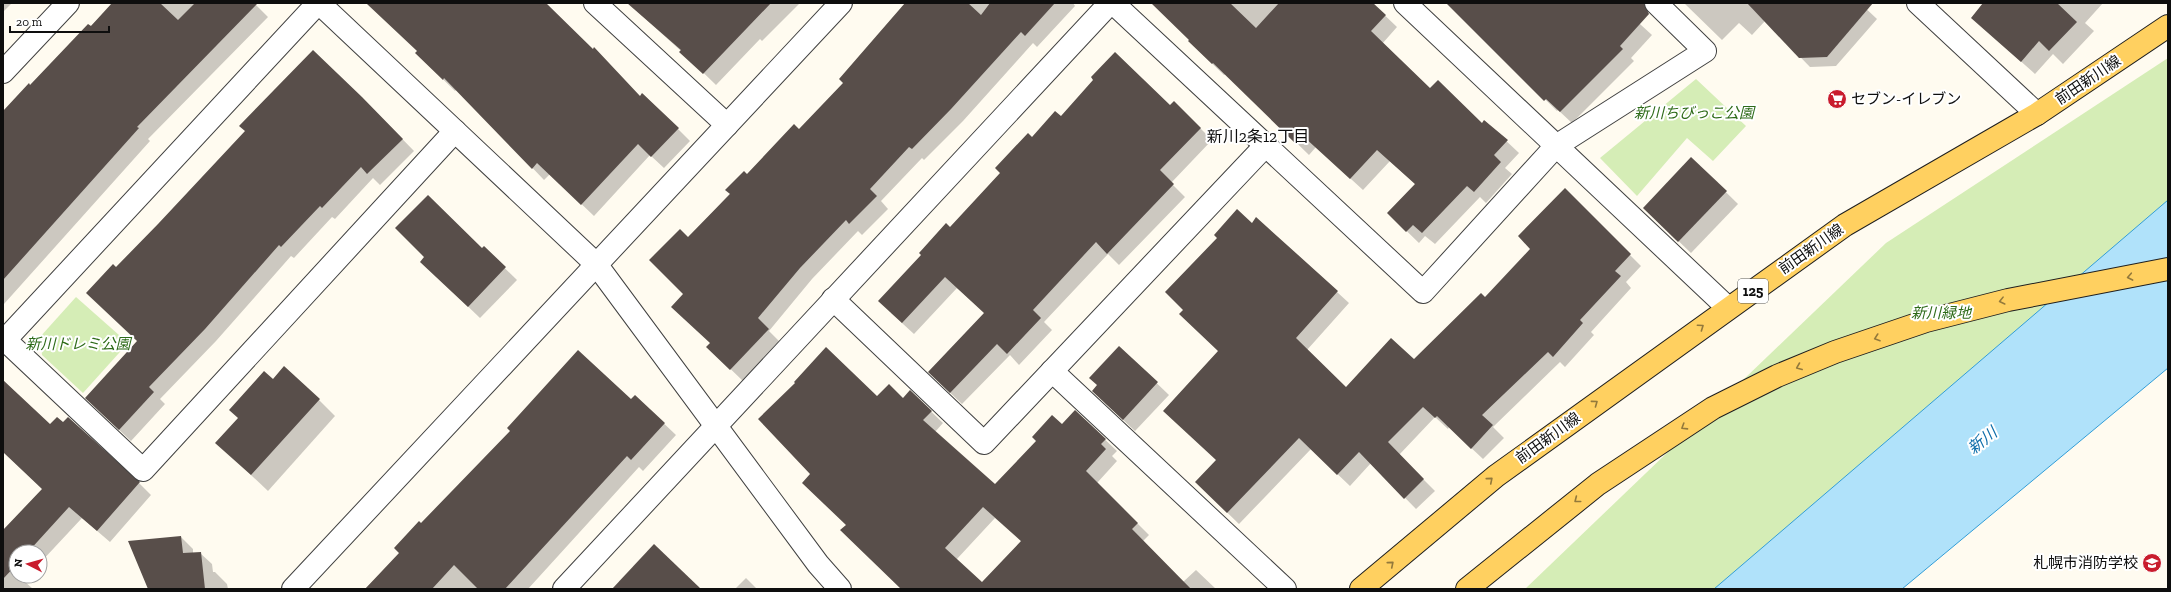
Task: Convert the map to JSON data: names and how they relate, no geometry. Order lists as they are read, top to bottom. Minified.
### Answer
{"streets":{"main road":["前田新川線","125"]},"districts":["新川2条12丁目"],"water":["新川"],"parks":["新川ちびっこ公園","新川緑地","新川ドレミ公園"],"places":{"supermarket":["セブン-イレブン"],"school or university":["札幌市消防学校"]},"scale_bar":"20 m","north":"left"}
